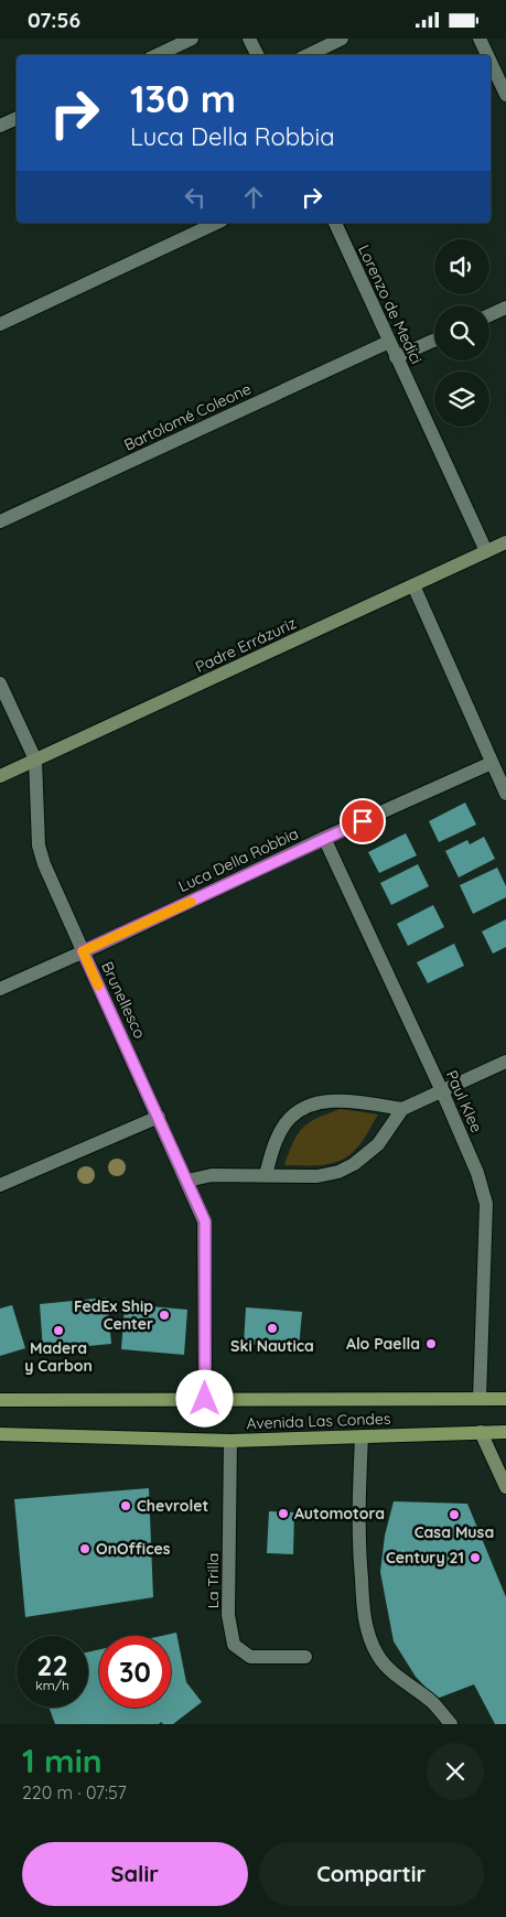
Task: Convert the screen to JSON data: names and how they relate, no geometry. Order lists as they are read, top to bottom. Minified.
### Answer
{"streets":{"main road":["Avenida Las Condes"],"street":["Lorenzo de Medici","Bartolomé Coleone","Padre Errázuriz","Luca Della Robbia","Brunellesco","Paul Klee","La Trilla"]},"crossings":[["Lorenzo de Medici","Bartolomé Coleone"],["Lorenzo de Medici","Padre Errázuriz"],["Padre Errázuriz","Brunellesco"],["Luca Della Robbia","Brunellesco"],["Luca Della Robbia","Paul Klee"],["Brunellesco","Avenida Las Condes"],["Paul Klee","Avenida Las Condes"],["Avenida Las Condes","La Trilla"]],"places":["FedEx Ship Center","Ski Nautica","Madera y Carbon","Alo Paella","Chevrolet","Automotora","Casa Musa","OnOffices","Century 21"],"page":{"status":"07:56","turn":["130 m","Luca Della Robbia"],"speed":"22 km/h","limit":"30","heading":["1 min","220 m · 07:57"],"buttons":["Salir","Compartir"]}}
